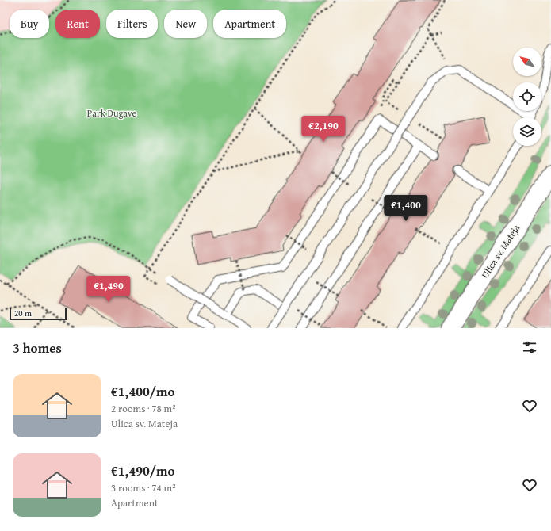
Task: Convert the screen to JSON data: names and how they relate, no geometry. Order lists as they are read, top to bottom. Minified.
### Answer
{"streets":{"street":["Ulica sv. Mateja"]},"parks":["Park Dugave"],"scale_bar":"20 m","north":"top left","page":{"chip":["Buy","Rent","Filters","New","Apartment"],"price":["€2,190","€1,400","€1,490"],"scale":"20 m","heading":"3 homes","list":[{"name":"€1,400/mo","note":"2 rooms · 78 m² · Ulica sv. Mateja"},{"name":"€1,490/mo","note":"3 rooms · 74 m² · Apartment"}]}}
